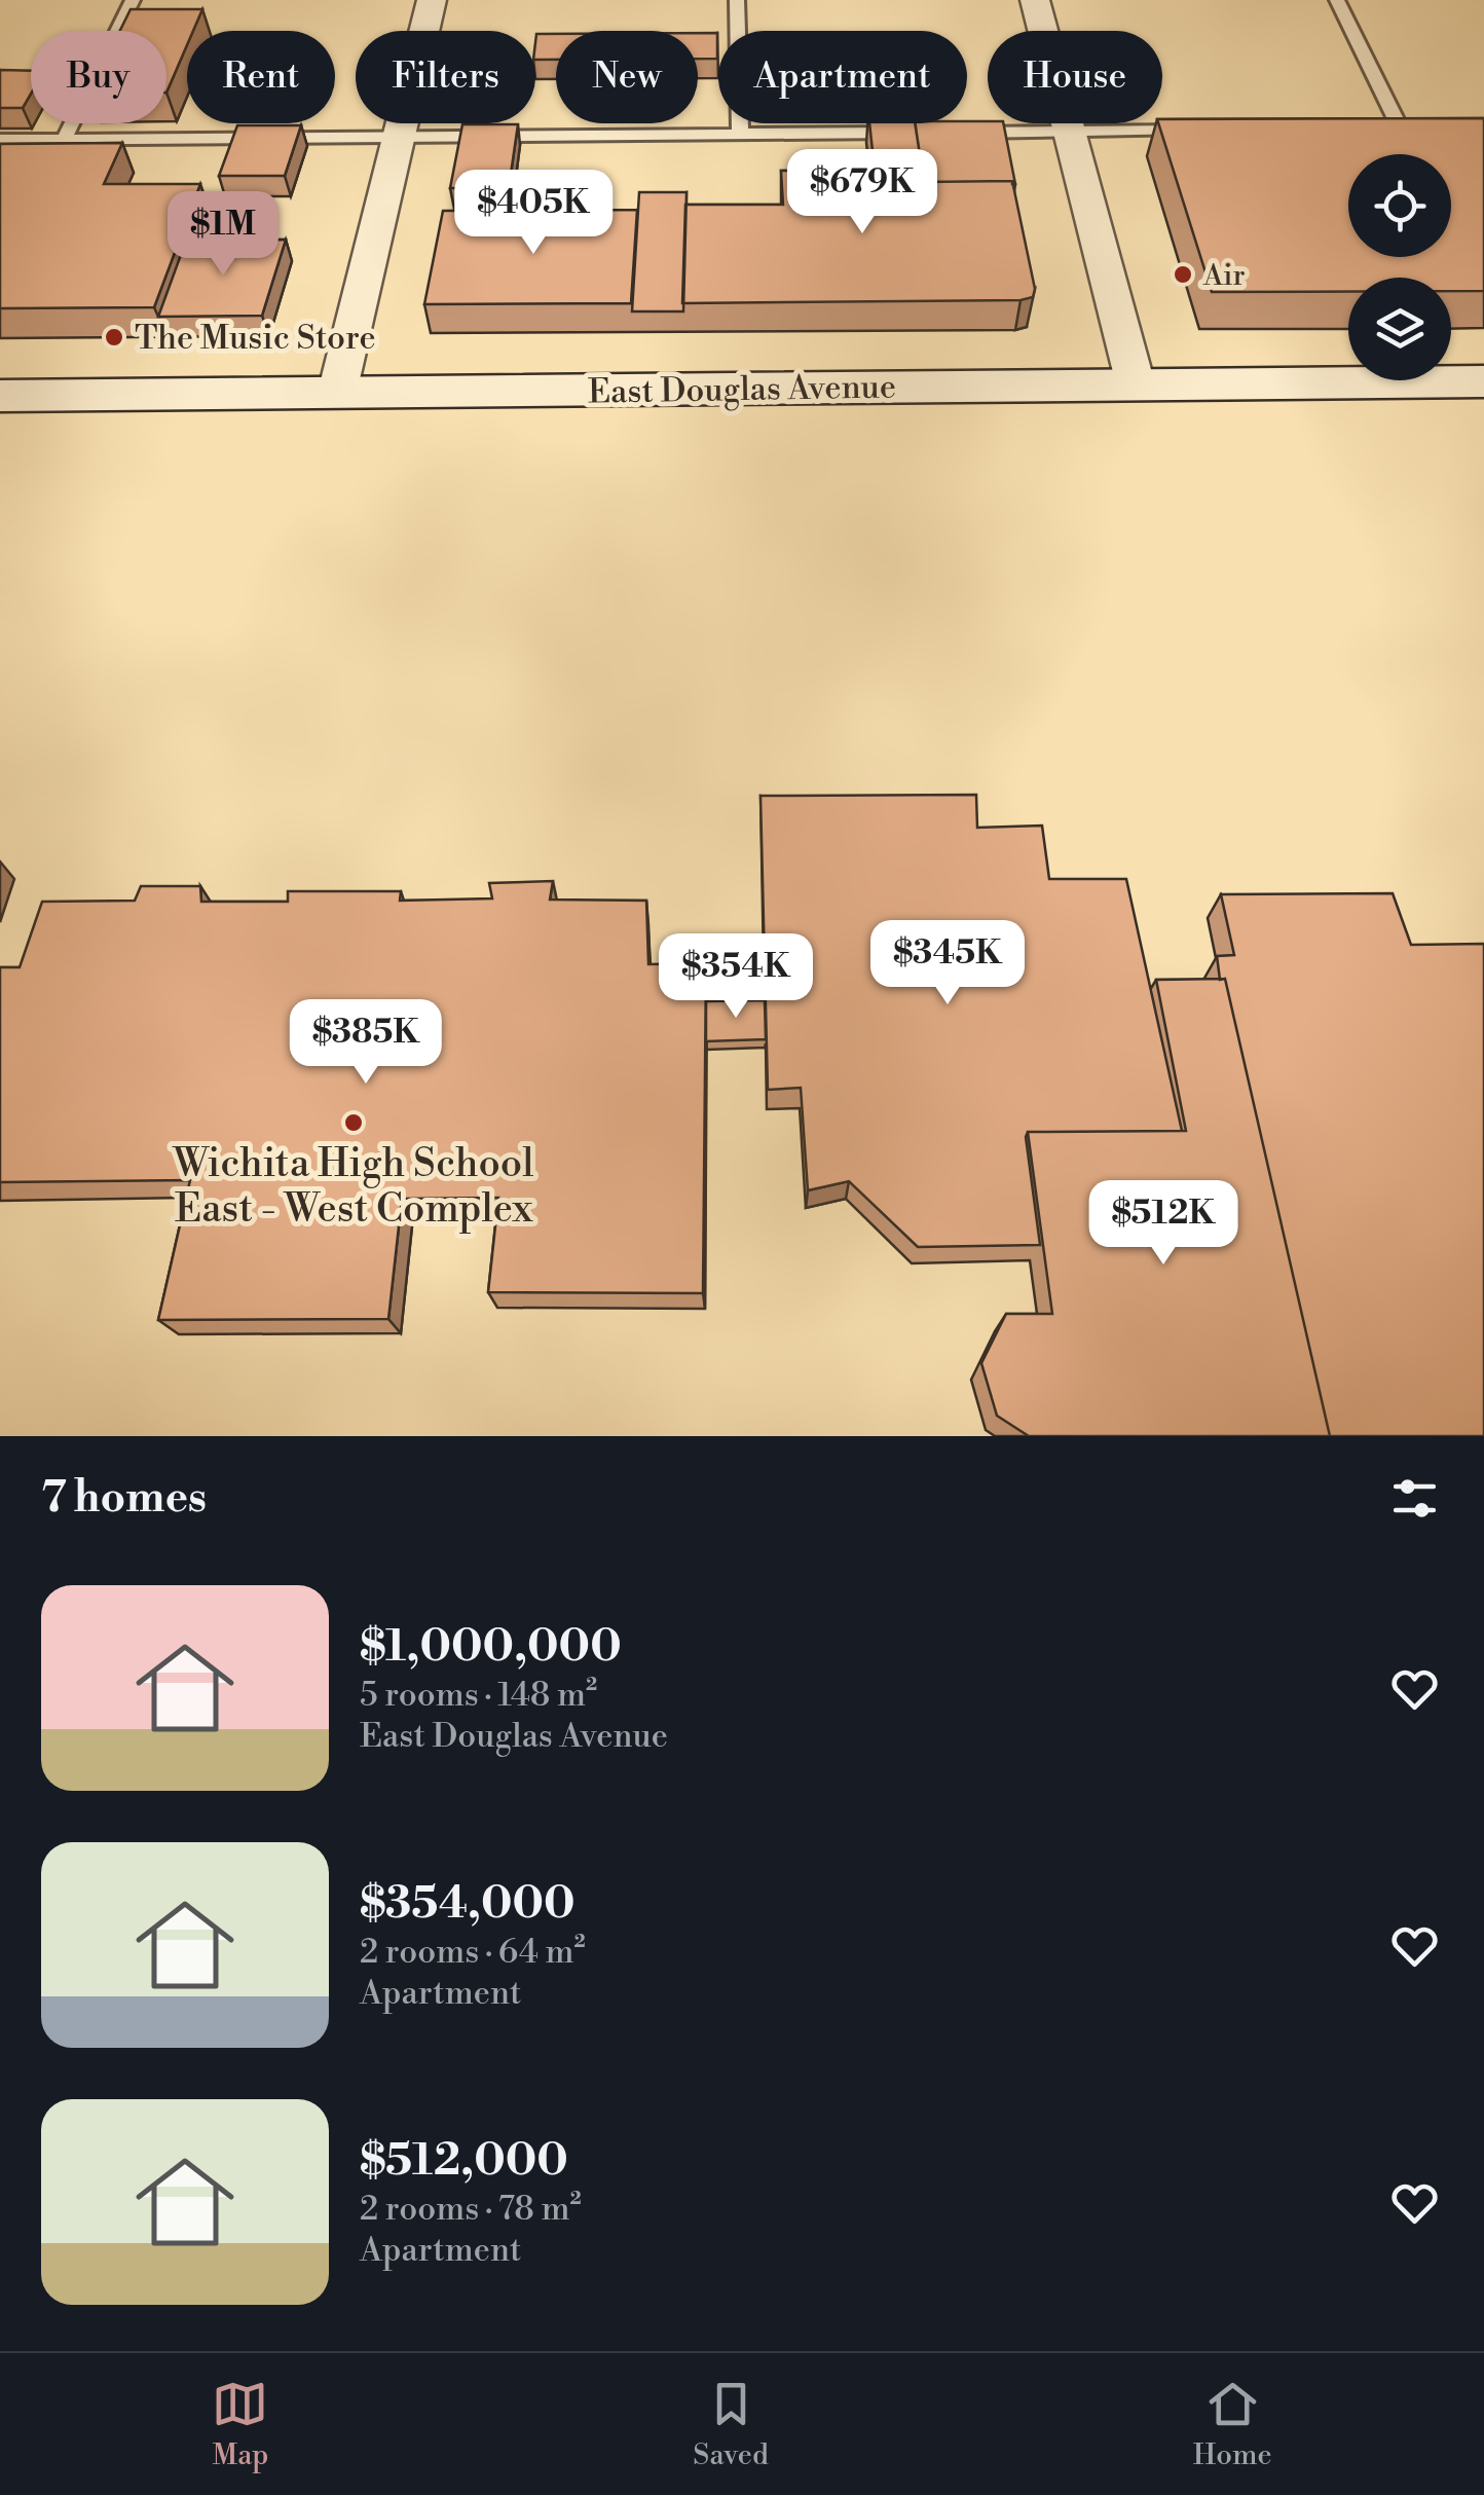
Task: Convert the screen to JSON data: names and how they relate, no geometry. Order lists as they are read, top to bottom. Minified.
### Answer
{"streets":{"main road":["East Douglas Avenue"]},"places":["Air","The Music Store","Wichita High School East - West Complex"],"page":{"chip":["Buy","Rent","Filters","New","Apartment","House"],"price":["$679K","$405K","$1M","$345K","$354K","$385K","$512K"],"heading":"7 homes","list":[{"name":"$1,000,000","note":"5 rooms · 148 m² · East Douglas Avenue"},{"name":"$354,000","note":"2 rooms · 64 m² · Apartment"},{"name":"$512,000","note":"2 rooms · 78 m² · Apartment"}],"tabs":["Map","Saved","Home"]}}
